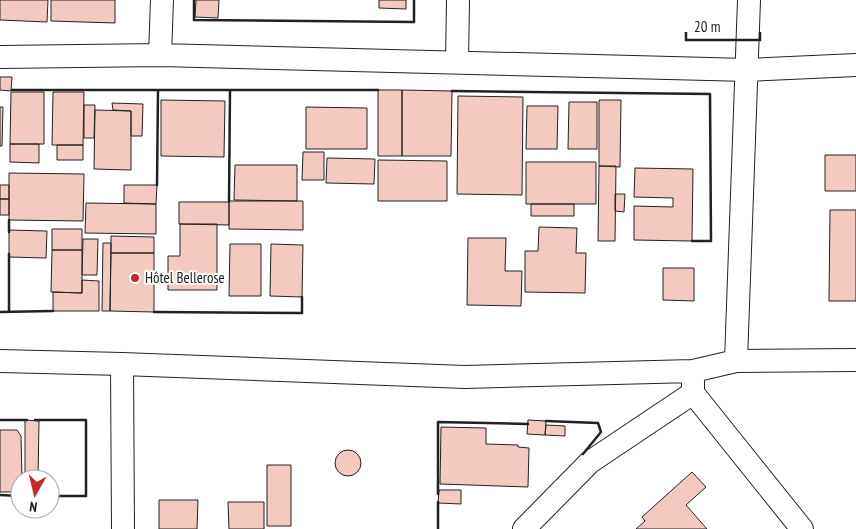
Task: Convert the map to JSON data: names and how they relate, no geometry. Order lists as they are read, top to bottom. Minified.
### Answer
{"places":["Hôtel Bellerose"],"scale_bar":"20 m","north":"bottom"}
